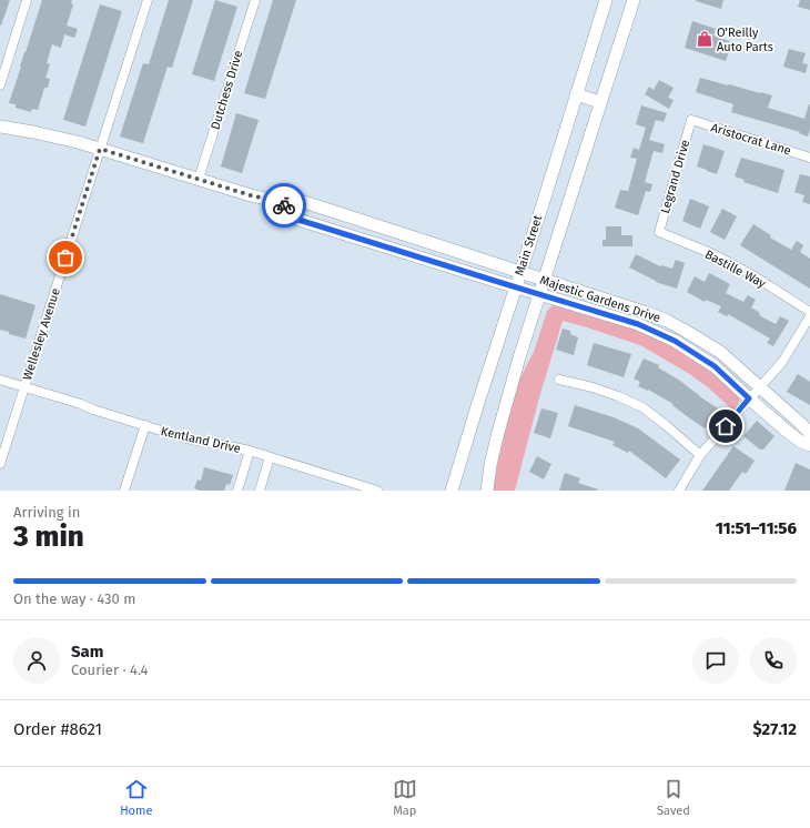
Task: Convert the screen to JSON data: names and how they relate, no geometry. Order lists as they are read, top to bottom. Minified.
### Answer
{"streets":{"street":["Dutchess Drive","Aristocrat Lane","Legrand Drive","Main Street","Bastille Way","Majestic Gardens Drive","Wellesley Avenue","Kentland Drive"]},"crossings":[["Dutchess Drive","Majestic Gardens Drive"],["Aristocrat Lane","Legrand Drive"],["Legrand Drive","Bastille Way"],["Main Street","Majestic Gardens Drive"],["Majestic Gardens Drive","Wellesley Avenue"],["Wellesley Avenue","Kentland Drive"]],"places":{"shop":["O'Reilly Auto Parts"]},"page":{"heading":["3 min","Arriving in","11:51–11:56"],"panel":["Sam","Courier · 4.4","Order #8621","$27.12"],"bar":"On the way · 430 m","tabs":["Home","Map","Saved"]}}
